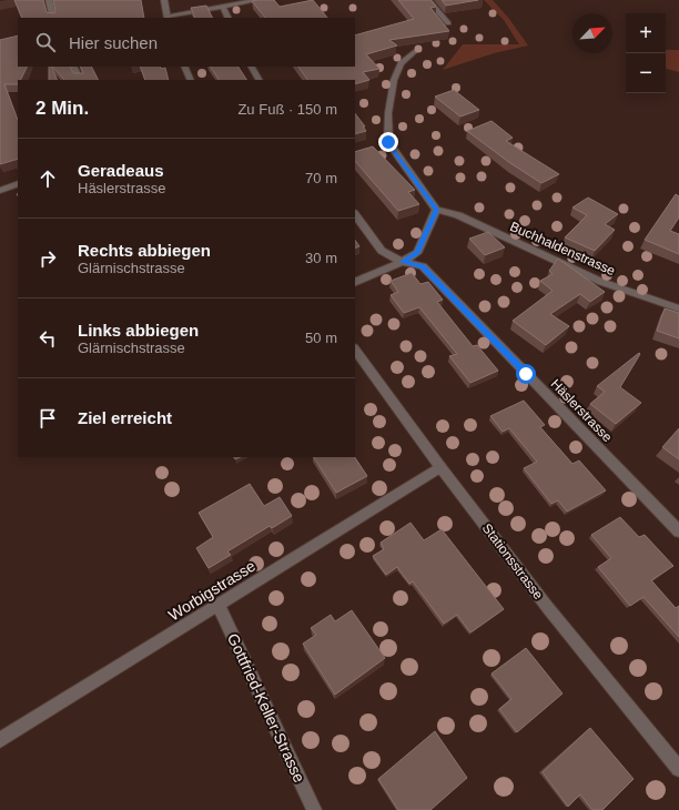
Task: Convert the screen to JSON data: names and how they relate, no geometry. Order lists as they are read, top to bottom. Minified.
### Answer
{"streets":{"street":["Buchhaldenstrasse","Häslerstrasse","Stationsstrasse","Worbigstrasse","Gottfried-Keller-Strasse"]},"crossings":[["Stationsstrasse","Worbigstrasse"],["Worbigstrasse","Gottfried-Keller-Strasse"]],"north":"top right","page":{"map_buttons":["+","−"],"search":"Hier suchen","heading":["2 Min.","Zu Fuß · 150 m"],"list":[["Geradeaus","Häslerstrasse","70 m"],["Rechts abbiegen","Glärnischstrasse","30 m"],["Links abbiegen","Glärnischstrasse","50 m"],"Ziel erreicht"]}}
